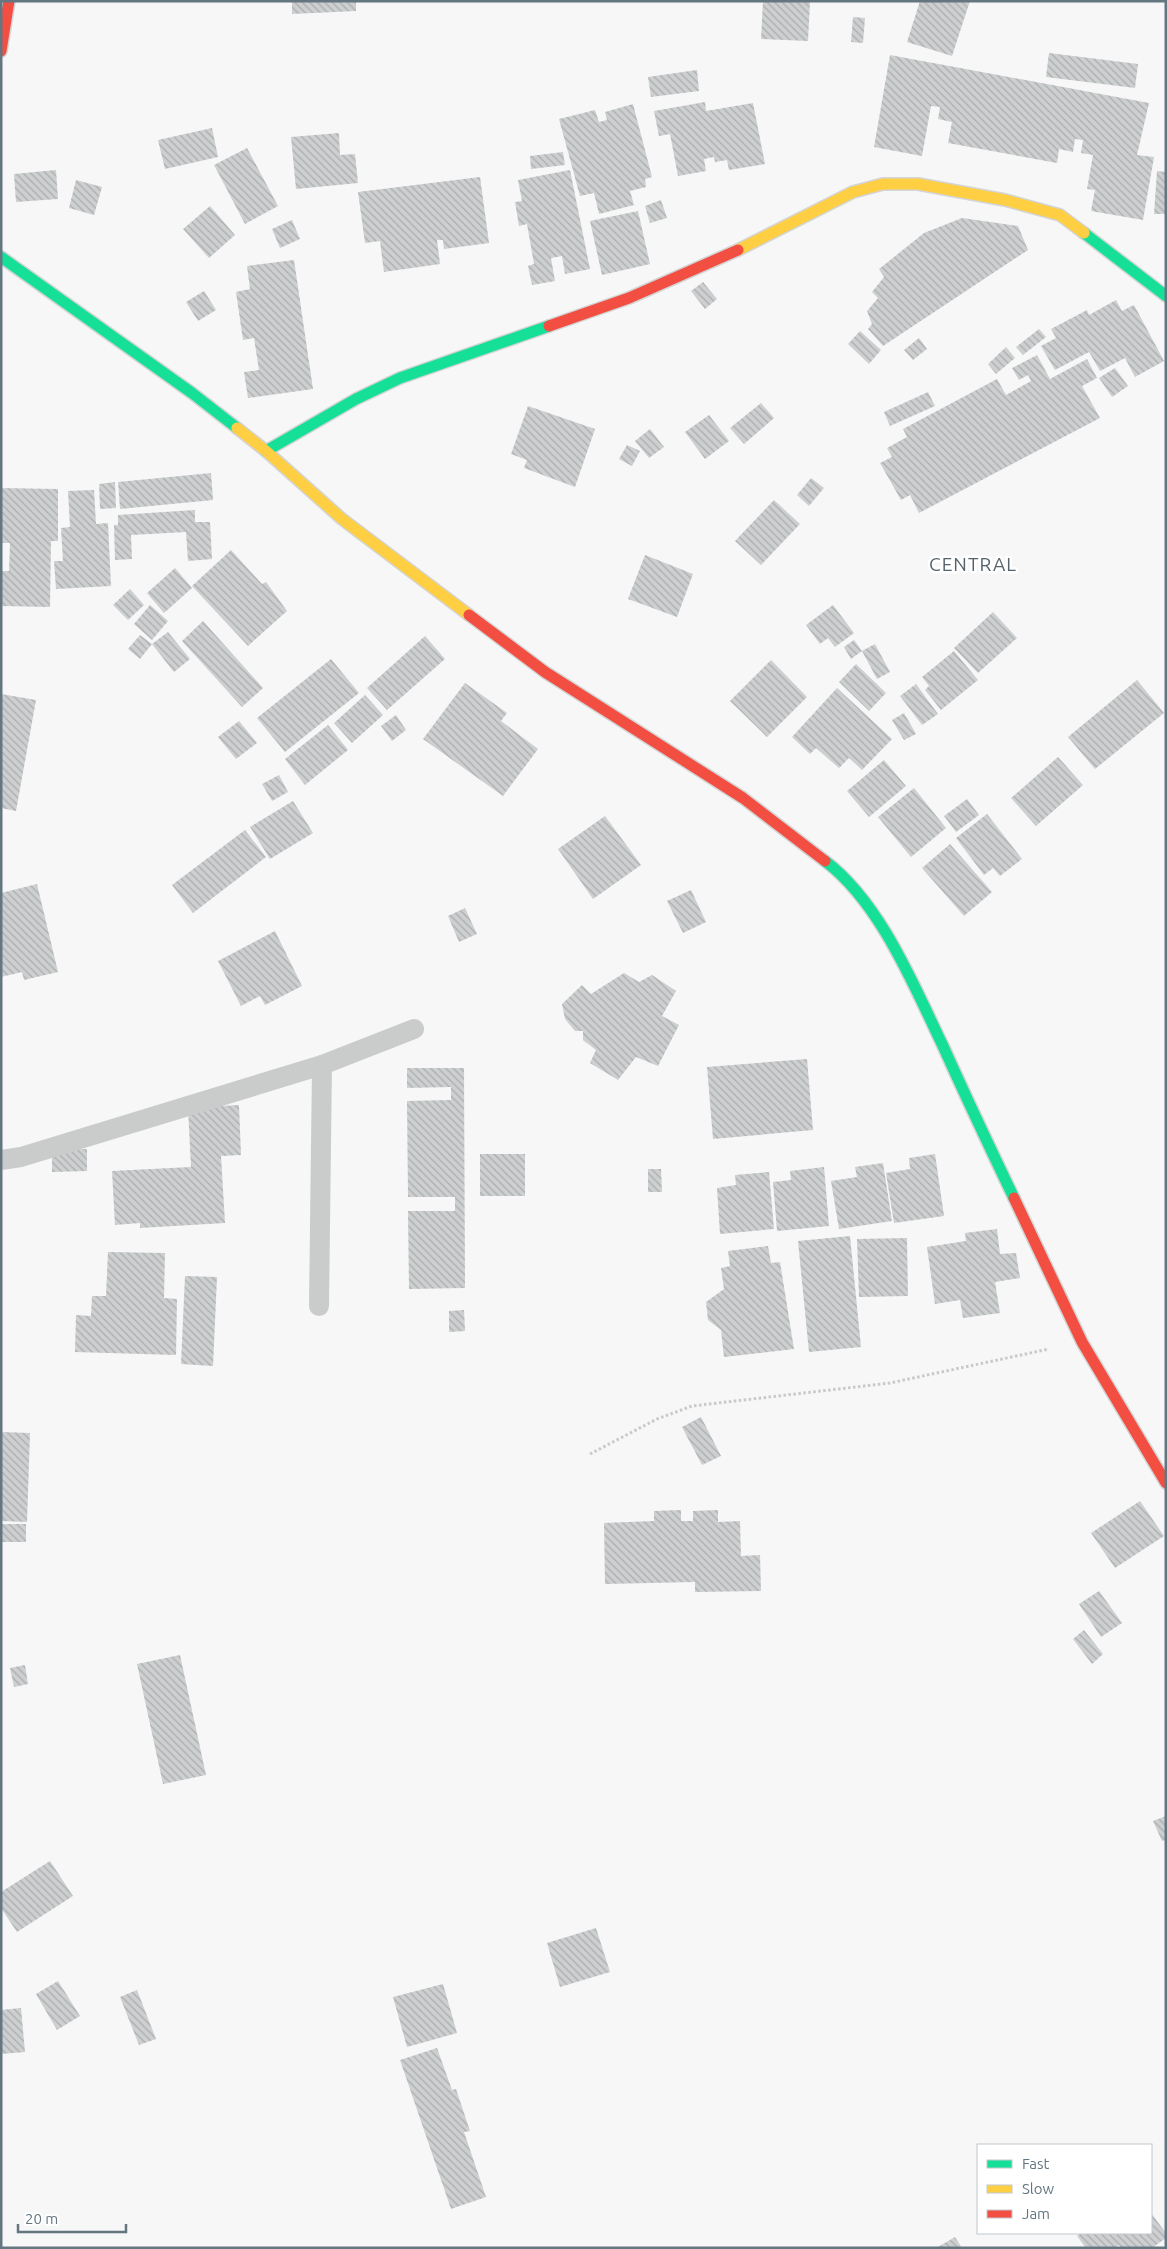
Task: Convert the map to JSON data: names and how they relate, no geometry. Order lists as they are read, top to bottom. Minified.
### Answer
{"districts":["CENTRAL"],"legend":["Fast","Slow","Jam"],"scale_bar":"20 m"}
